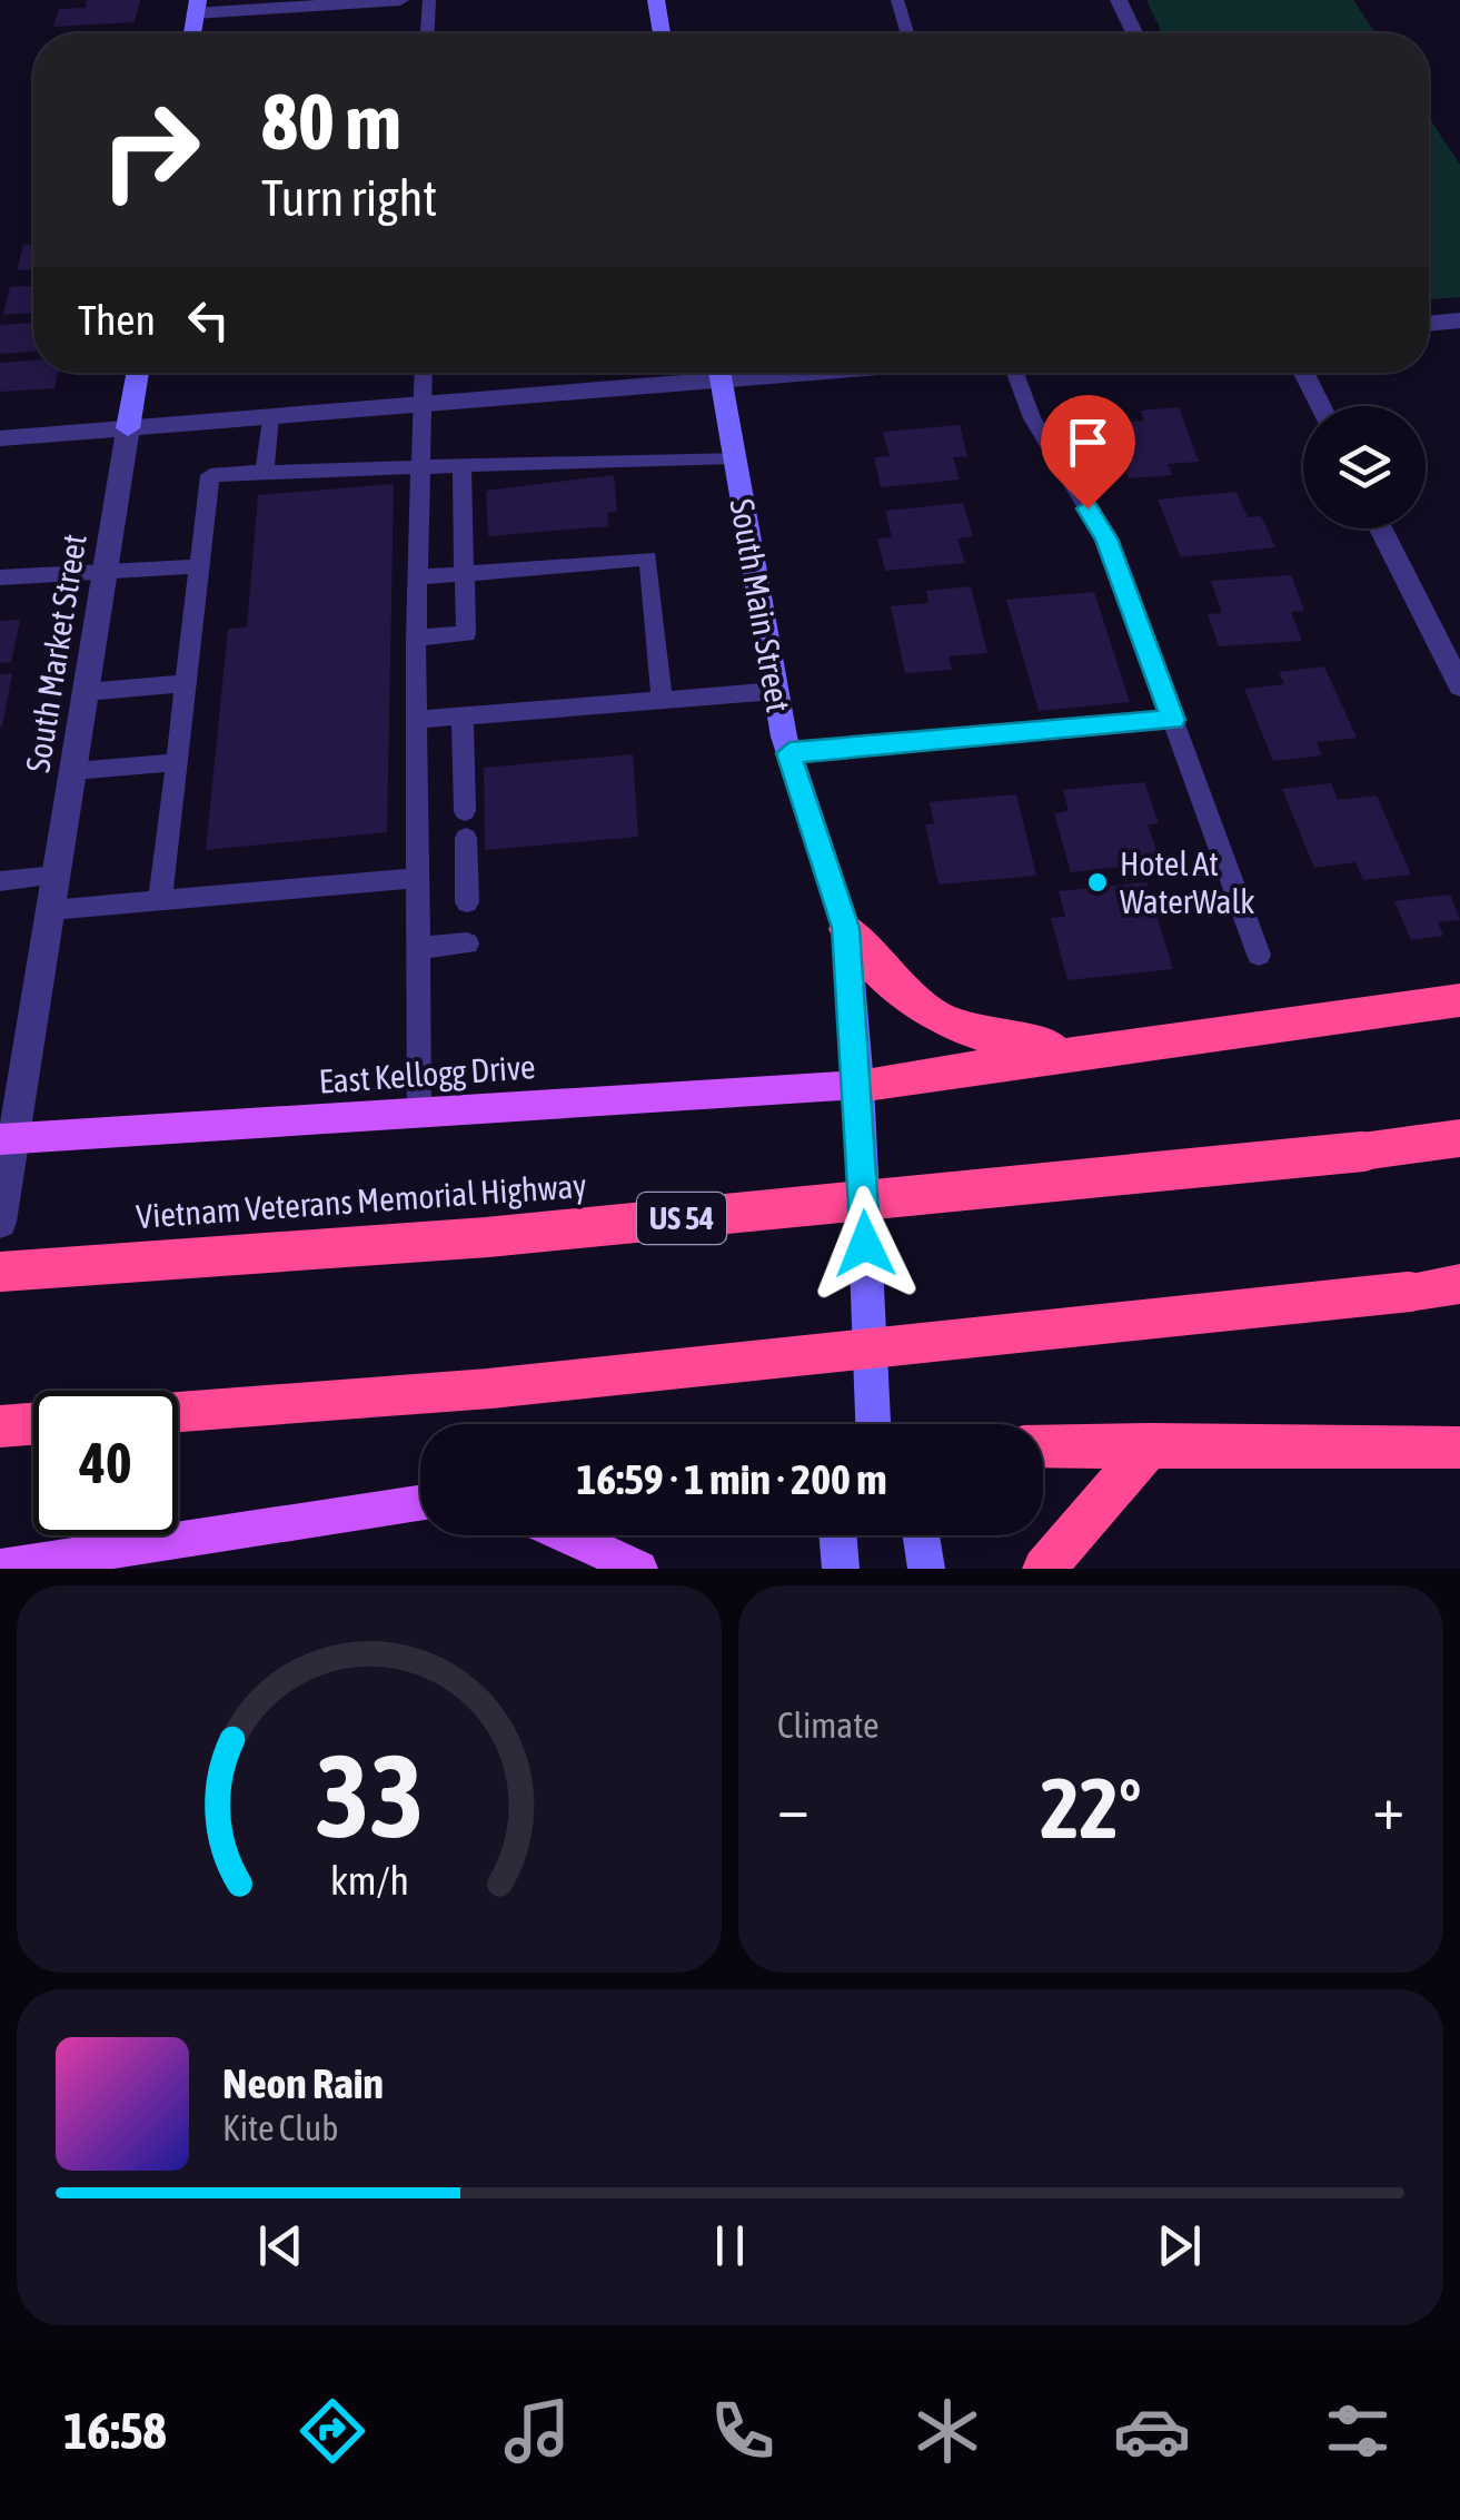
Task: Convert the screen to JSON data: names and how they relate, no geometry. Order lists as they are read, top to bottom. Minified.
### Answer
{"streets":{"highway":["Vietnam Veterans Memorial Highway","US 54"],"main road":["East Kellogg Drive"],"street":["South Main Street","South Market Street"]},"crossings":[["South Main Street","East Kellogg Drive"],["South Market Street","East Kellogg Drive"]],"places":["Hotel At WaterWalk"],"page":{"turn":["80 m","Turn right"],"then":"Then","limit":"40","trip":"16:59 · 1 min · 200 m","tile":"Climate","heat":["−","22°","+"],"song":["Neon Rain","Kite Club"],"tabs":"16:58","gauge":["33","km/h"]}}
